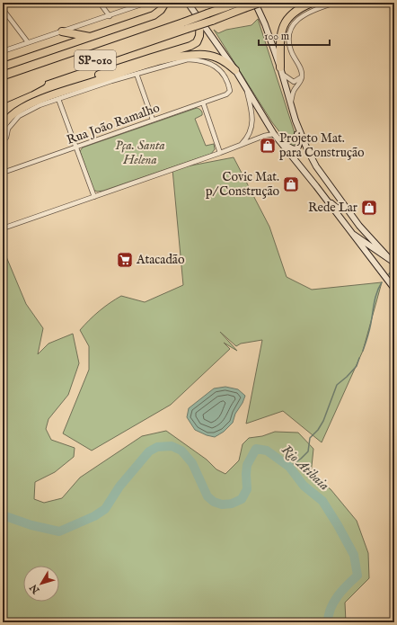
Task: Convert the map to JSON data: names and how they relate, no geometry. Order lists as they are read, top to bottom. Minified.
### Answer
{"streets":{"highway":["SP-010"],"street":["Rua João Ramalho"]},"water":["Rio Atibaia"],"parks":["Pça. Santa Helena"],"places":{"shop":["Projeto Mat. para Construção","Covic Mat. p/ Construção","Rede Lar"],"supermarket":["Atacadão"]},"scale_bar":"100 m","north":"bottom left"}
